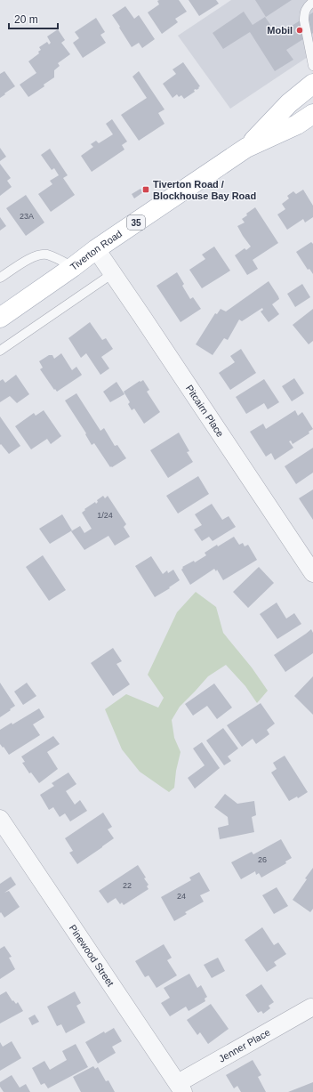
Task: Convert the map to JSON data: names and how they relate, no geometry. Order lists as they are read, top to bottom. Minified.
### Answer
{"streets":{"main road":["35","Tiverton Road"],"street":["Pitcairn Place","Pinewood Street","Jenner Place"]},"crossings":[["Tiverton Road","Pitcairn Place"],["Pinewood Street","Jenner Place"]],"places":{"other":["Mobil"],"transit":["Tiverton Road / Blockhouse Bay Road"]},"house_numbers":["23A","1/24","26","22","24"],"scale_bar":"20 m"}
